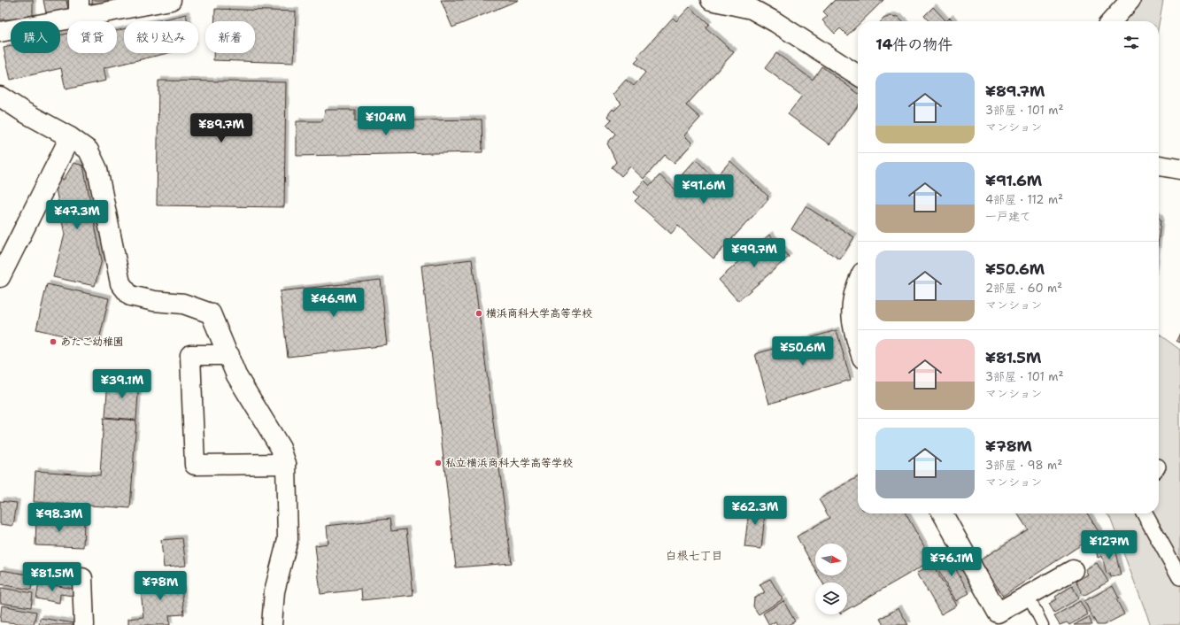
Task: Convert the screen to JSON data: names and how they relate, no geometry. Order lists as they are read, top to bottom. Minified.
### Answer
{"districts":["白根七丁目"],"places":["横浜商科大学高等学校","あたご幼稚園","私立横浜商科大学高等学校"],"north":"right","page":{"chip":["購入","賃貸","絞り込み","新着"],"heading":"14件の物件","list":[{"name":"¥89.7M","note":"3部屋 · 101 m² · マンション"},{"name":"¥91.6M","note":"4部屋 · 112 m² · 一戸建て"},{"name":"¥50.6M","note":"2部屋 · 60 m² · マンション"},{"name":"¥81.5M","note":"3部屋 · 101 m² · マンション"},{"name":"¥78M","note":"3部屋 · 98 m² · マンション"}],"price":["¥104M","¥89.7M","¥91.6M","¥47.3M","¥99.7M","¥46.9M","¥50.6M","¥39.1M","¥62.3M","¥98.3M","¥127M","¥76.1M","¥81.5M","¥78M"]}}
